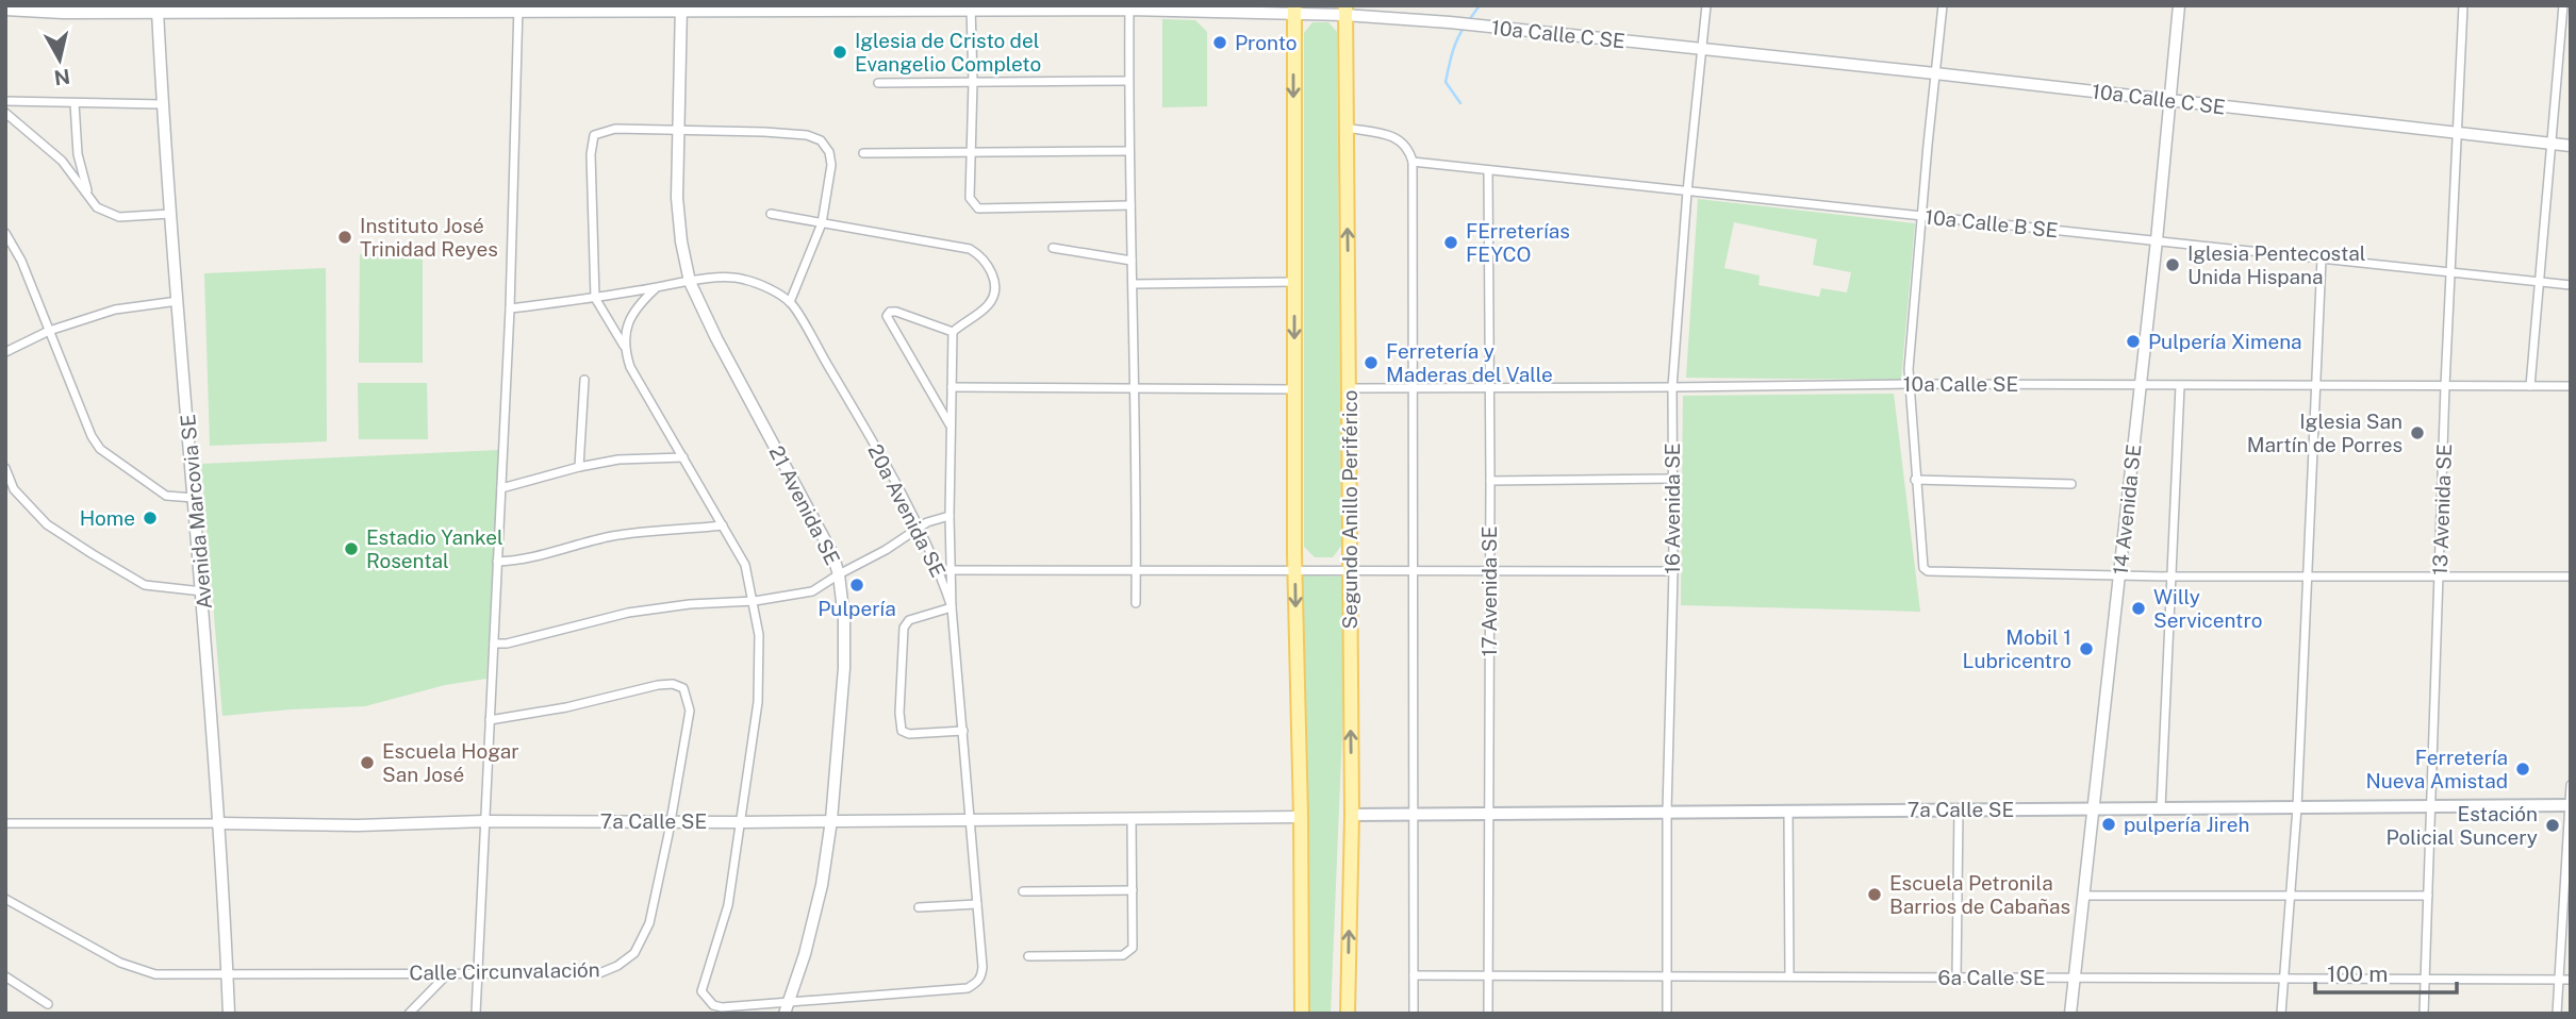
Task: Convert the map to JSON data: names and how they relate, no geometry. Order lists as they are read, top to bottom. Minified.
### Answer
{"streets":{"main road":["Segundo Anillo Periférico","7a Calle SE"],"street":["10a Calle C SE","10a Calle B SE","10a Calle SE","21 Avenida SE","16 Avenida SE","14 Avenida SE","13 Avenida SE","20a Avenida SE","Avenida Marcovia SE","17 Avenida SE","Calle Circunvalación","6a Calle SE"]},"crossings":[["10a Calle C SE","21 Avenida SE"],["10a Calle C SE","16 Avenida SE"],["10a Calle C SE","Segundo Anillo Periférico"],["10a Calle C SE","14 Avenida SE"],["10a Calle C SE","13 Avenida SE"],["10a Calle C SE","Avenida Marcovia SE"],["10a Calle B SE","16 Avenida SE"],["10a Calle B SE","14 Avenida SE"],["10a Calle B SE","13 Avenida SE"],["10a Calle B SE","17 Avenida SE"],["10a Calle SE","16 Avenida SE"],["10a Calle SE","Segundo Anillo Periférico"],["10a Calle SE","14 Avenida SE"],["10a Calle SE","13 Avenida SE"],["10a Calle SE","17 Avenida SE"],["21 Avenida SE","20a Avenida SE"],["21 Avenida SE","7a Calle SE"],["16 Avenida SE","7a Calle SE"],["16 Avenida SE","6a Calle SE"],["Segundo Anillo Periférico","7a Calle SE"],["14 Avenida SE","7a Calle SE"],["14 Avenida SE","6a Calle SE"],["13 Avenida SE","7a Calle SE"],["13 Avenida SE","6a Calle SE"],["20a Avenida SE","7a Calle SE"],["Avenida Marcovia SE","7a Calle SE"],["Avenida Marcovia SE","Calle Circunvalación"],["17 Avenida SE","7a Calle SE"],["17 Avenida SE","6a Calle SE"],["7a Calle SE","Calle Circunvalación"]],"places":["Pronto","Iglesia de Cristo del Evangelio Completo","Instituto José Trinidad Reyes","FErreterías FEYCO","Iglesia Pentecostal Unida Hispana","Pulpería Ximena","Ferretería y Maderas del Valle","Iglesia San Martín de Porres","Home","Estadio Yankel Rosental","Pulpería","Willy Servicentro","Mobil 1 Lubricentro","Escuela Hogar San José","Ferretería Nueva Amistad","pulpería Jireh","Estación Policial Suncery","Escuela Petronila Barrios de Cabañas"],"scale_bar":"100 m","north":"bottom"}
